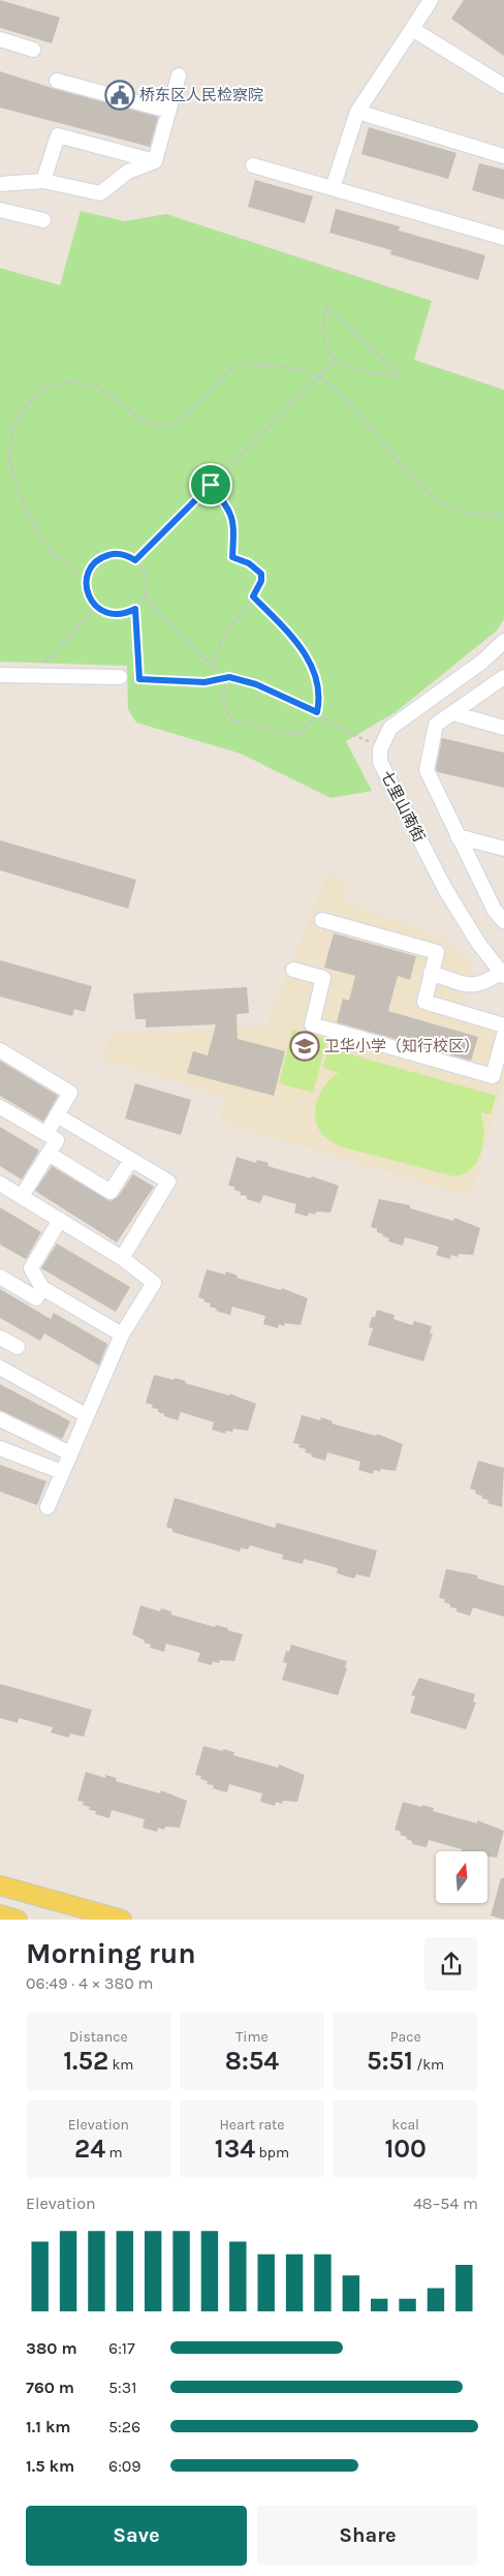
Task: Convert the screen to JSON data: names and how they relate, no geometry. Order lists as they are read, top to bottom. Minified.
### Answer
{"streets":{"street":["七里山南街"]},"places":{"public building":["桥东区人民检察院"],"school or university":["卫华小学（知行校区）"]},"north":"top","page":{"heading":["Morning run","06:49 · 4 × 380 m"],"stats":[["Distance","1.52 km"],["Time","8:54"],["Pace","5:51 /km"],["Elevation","24 m"],["Heart rate","134 bpm"],["kcal","100"]],"chart":["Elevation","48–54 m"],"list":[{"name":"380 m","note":"6:17"},{"name":"760 m","note":"5:31"},{"name":"1.1 km","note":"5:26"},{"name":"1.5 km","note":"6:09"}],"buttons":["Save","Share"]}}
